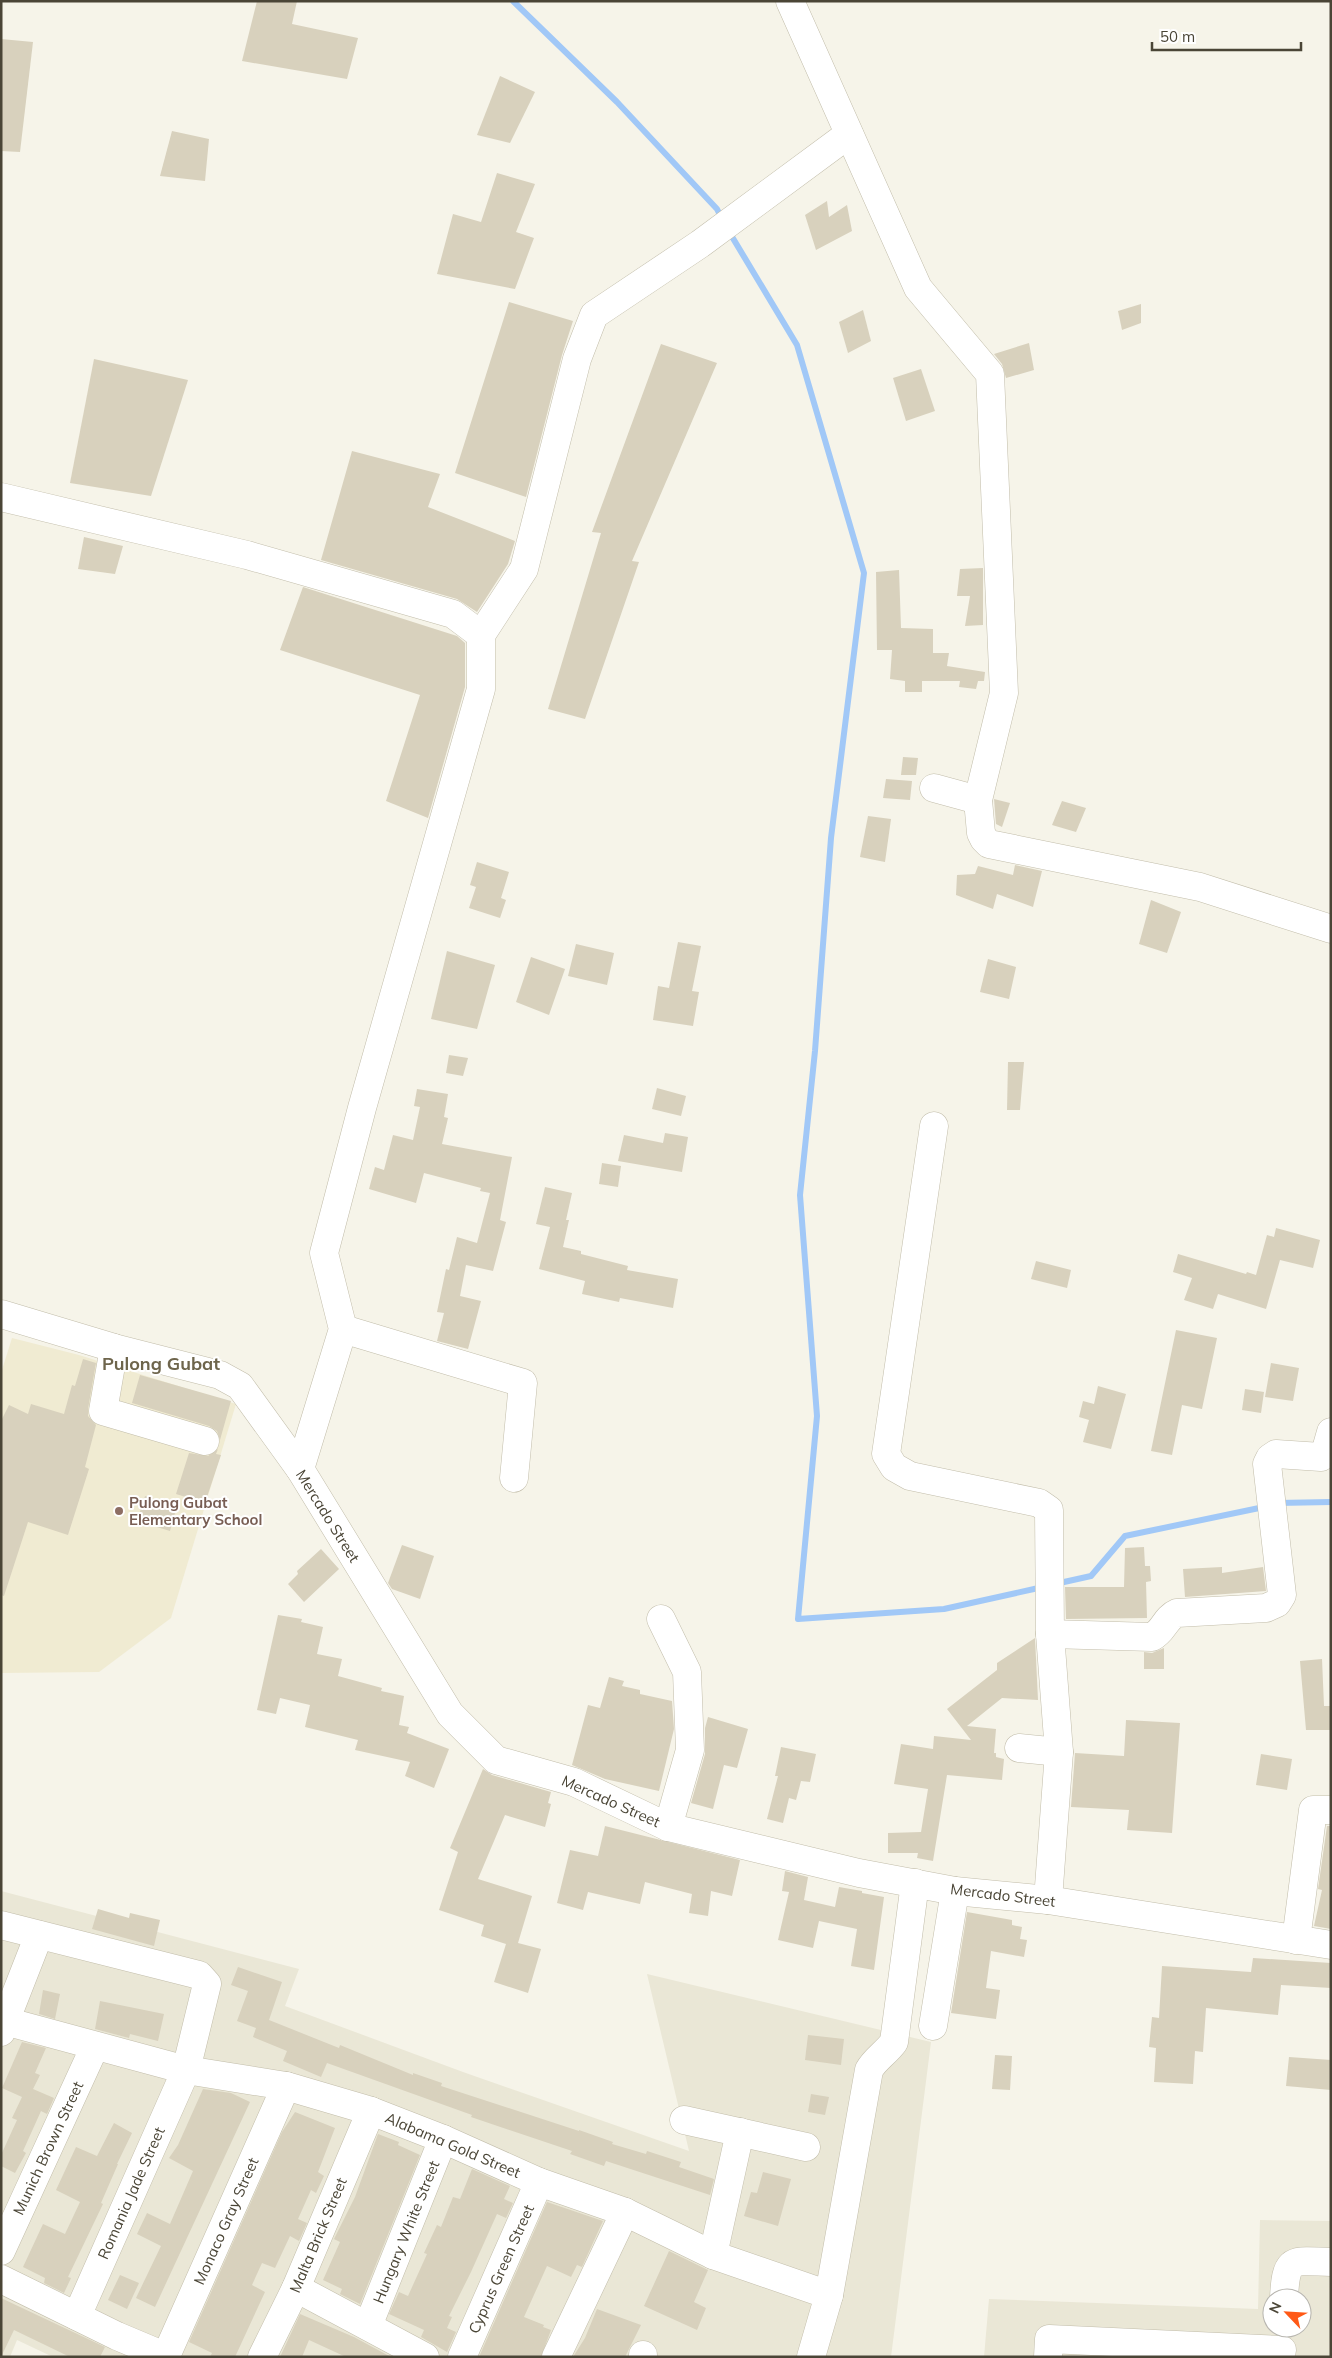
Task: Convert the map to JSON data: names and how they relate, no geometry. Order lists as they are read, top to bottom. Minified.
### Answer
{"streets":{"street":["Mercado Street","Alabama Gold Street","Munich Brown Street","Romania Jade Street","Monaco Gray Street","Hungary White Street","Malta Brick Street","Cyprus Green Street"]},"crossings":[["Alabama Gold Street","Munich Brown Street"],["Alabama Gold Street","Romania Jade Street"],["Alabama Gold Street","Monaco Gray Street"],["Alabama Gold Street","Hungary White Street"],["Alabama Gold Street","Malta Brick Street"],["Alabama Gold Street","Cyprus Green Street"]],"districts":["Pulong Gubat"],"places":["Pulong Gubat Elementary School"],"scale_bar":"50 m","north":"top left"}
